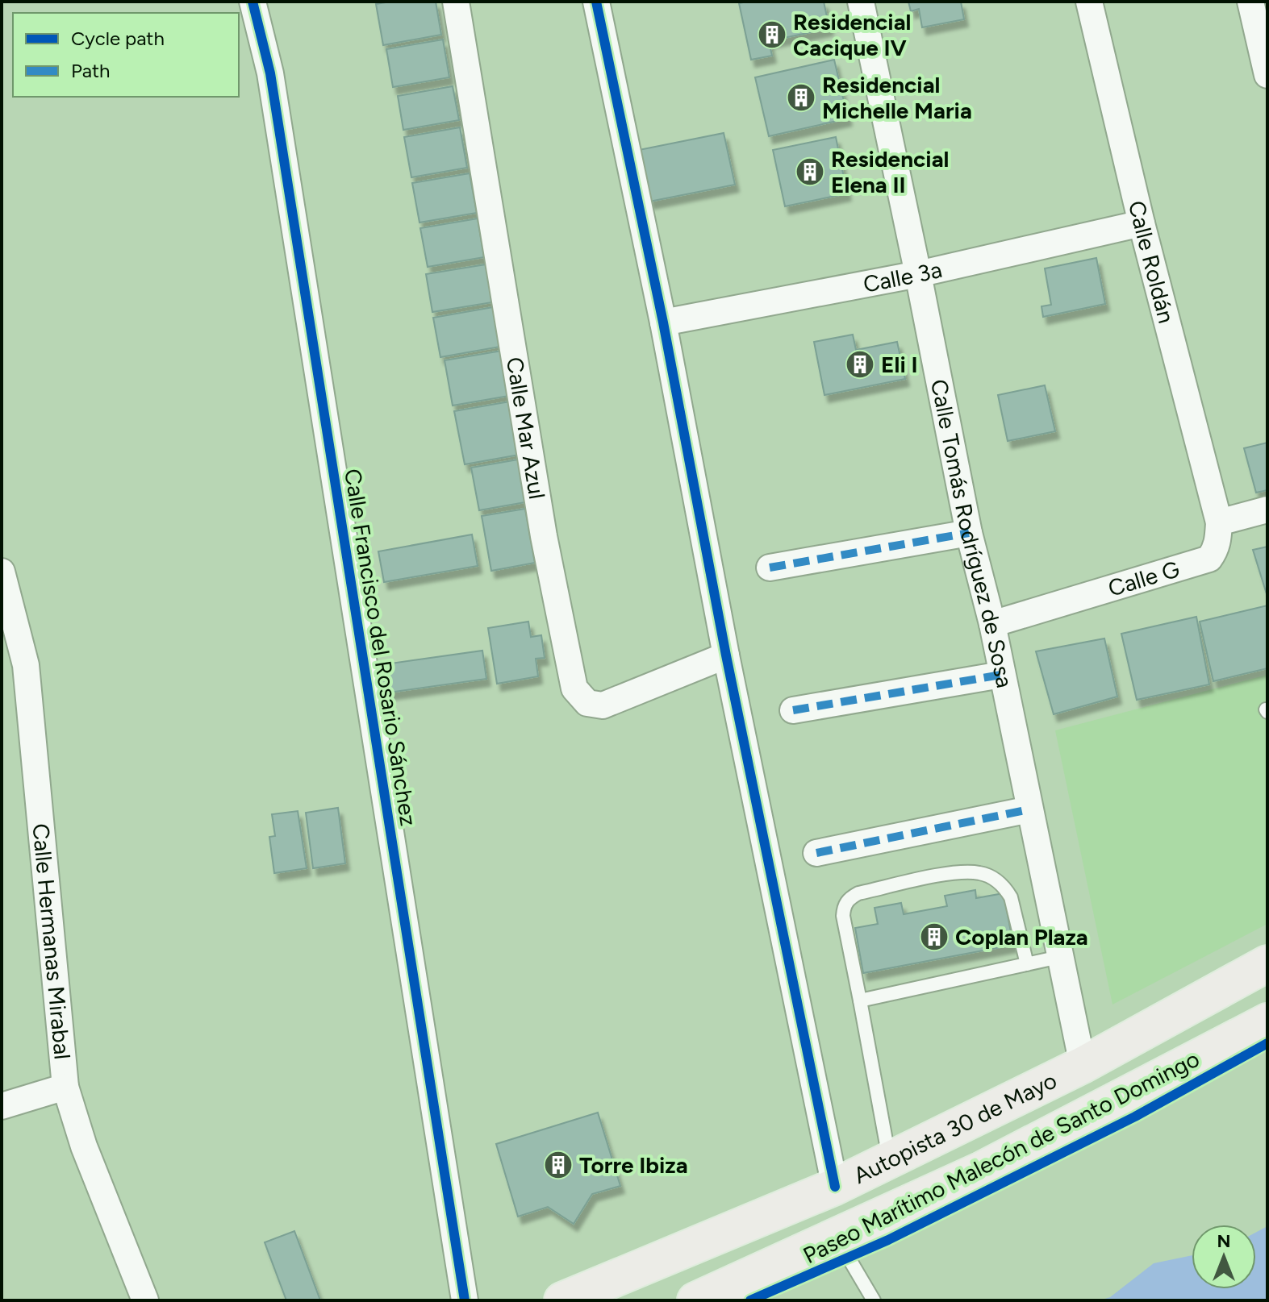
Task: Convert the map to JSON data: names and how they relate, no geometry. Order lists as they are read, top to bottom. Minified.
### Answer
{"streets":{"highway":["Autopista 30 de Mayo"],"street":["Calle Roldán","Calle 3a","Calle Mar Azul","Calle Tomás Rodríguez de Sosa","Calle G","Calle Francisco del Rosario Sánchez","Calle Hermanas Mirabal"],"cycle path":["Paseo Marítimo Malecón de Santo Domingo"]},"crossings":[["Calle Roldán","Calle 3a"],["Calle Roldán","Calle G"],["Calle 3a","Calle Tomás Rodríguez de Sosa"],["Calle Tomás Rodríguez de Sosa","Calle G"],["Calle Tomás Rodríguez de Sosa","Autopista 30 de Mayo"]],"places":{"building":["Residencial Cacique IV","Residencial Michelle Maria","Residencial Elena II","Eli I","Coplan Plaza","Torre Ibiza"]},"legend":["Cycle path","Path"],"north":"top"}
